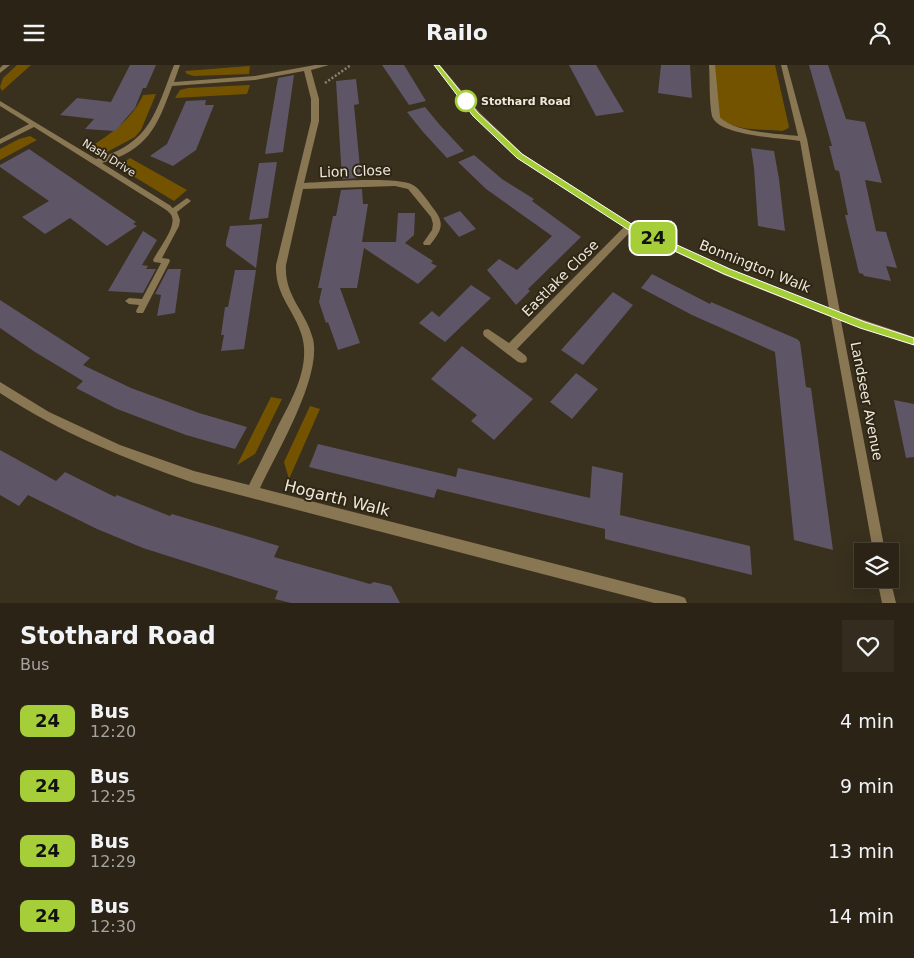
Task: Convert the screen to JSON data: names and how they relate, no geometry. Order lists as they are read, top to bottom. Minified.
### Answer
{"streets":{"street":["Nash Drive","Lion Close","Bonnington Walk","Eastlake Close","Landseer Avenue","Hogarth Walk"]},"crossings":[["Bonnington Walk","Eastlake Close"],["Bonnington Walk","Landseer Avenue"]],"places":["Stothard Road"],"lines":["bus line 24"],"page":{"header":"Railo","on_map":"24","heading":["Stothard Road","Bus"],"list":[{"mark":"24","name":"Bus","note":"12:20","value":"4 min"},{"mark":"24","name":"Bus","note":"12:25","value":"9 min"},{"mark":"24","name":"Bus","note":"12:29","value":"13 min"},{"mark":"24","name":"Bus","note":"12:30","value":"14 min"}]}}
